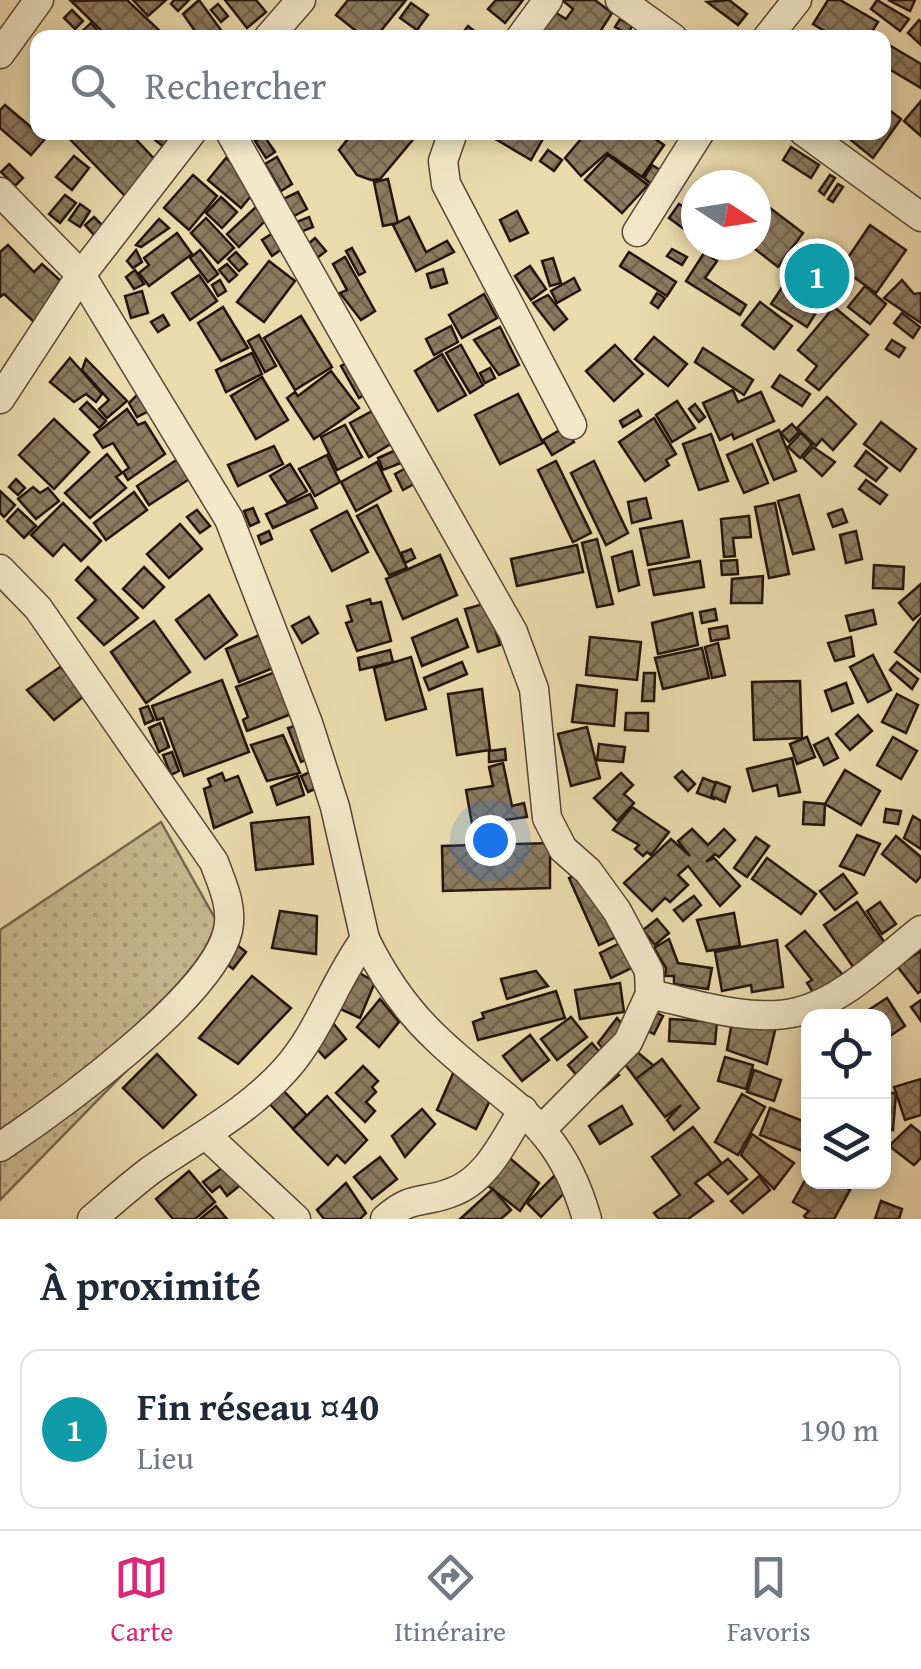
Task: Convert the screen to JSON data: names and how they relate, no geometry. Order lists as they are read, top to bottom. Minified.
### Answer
{"north":"right","page":{"search":"Rechercher","pins":"1","heading":"À proximité","list":[{"mark":"1","name":"Fin réseau ¤40","note":"Lieu","value":"190 m"}],"nav":["Carte","Itinéraire","Favoris"]}}
